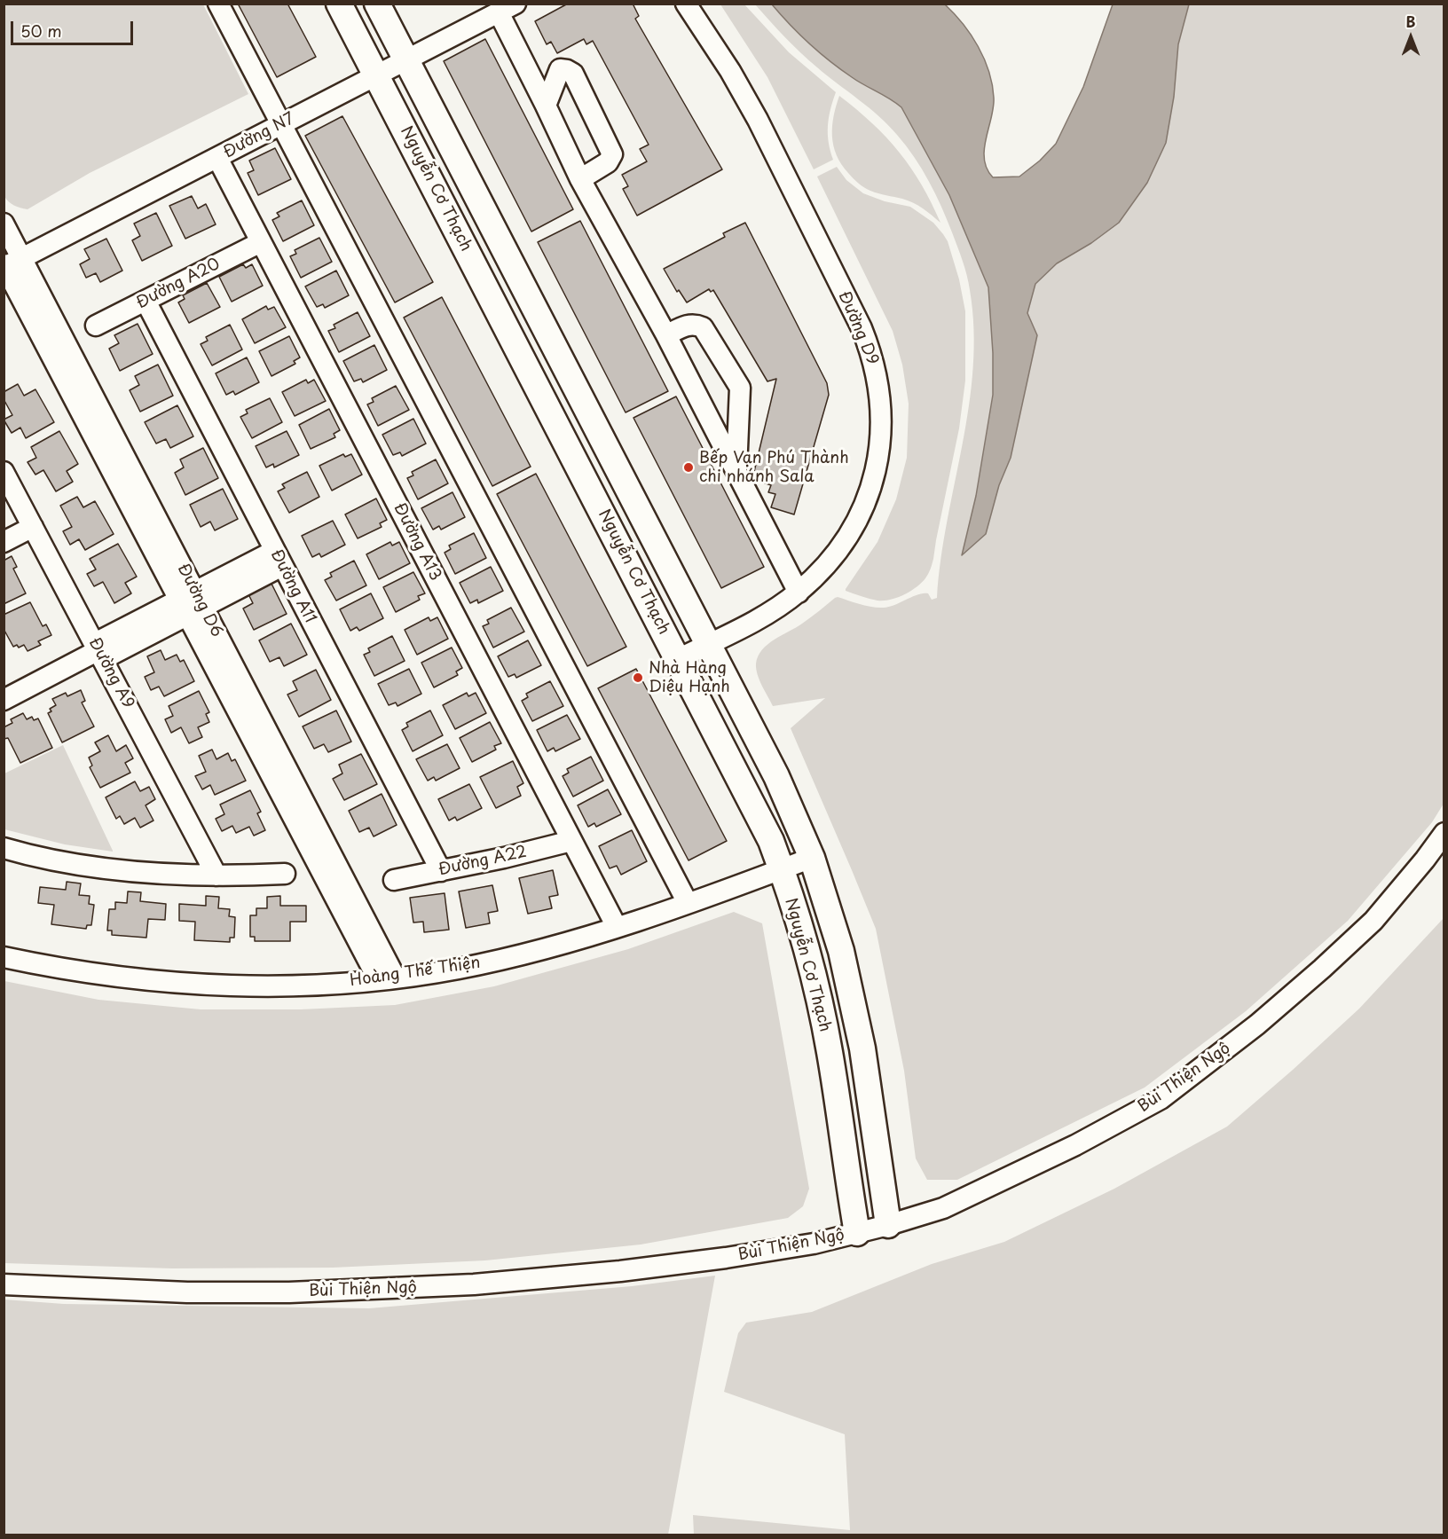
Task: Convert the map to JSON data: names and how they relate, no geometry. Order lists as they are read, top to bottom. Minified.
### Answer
{"streets":{"main road":["Nguyễn Cơ Thạch"],"street":["Đường N7","Đường A20","Đường D9","Đường A13","Đường A11","Đường D6","Đường A9","Đường A22","Hoàng Thế Thiện","Bùi Thiện Ngộ"]},"crossings":[["Đường N7","Nguyễn Cơ Thạch"],["Đường N7","Đường A13"],["Đường N7","Đường D6"],["Nguyễn Cơ Thạch","Đường D9"],["Nguyễn Cơ Thạch","Hoàng Thế Thiện"],["Nguyễn Cơ Thạch","Bùi Thiện Ngộ"],["Đường A20","Đường A13"],["Đường A20","Đường A11"],["Đường A13","Đường A22"],["Đường A13","Hoàng Thế Thiện"],["Đường A11","Đường A22"],["Đường D6","Hoàng Thế Thiện"]],"places":["Bếp Vạn Phú Thành chi nhánh Sala","Nhà Hàng Diệu Hạnh"],"scale_bar":"50 m","north":"top"}
